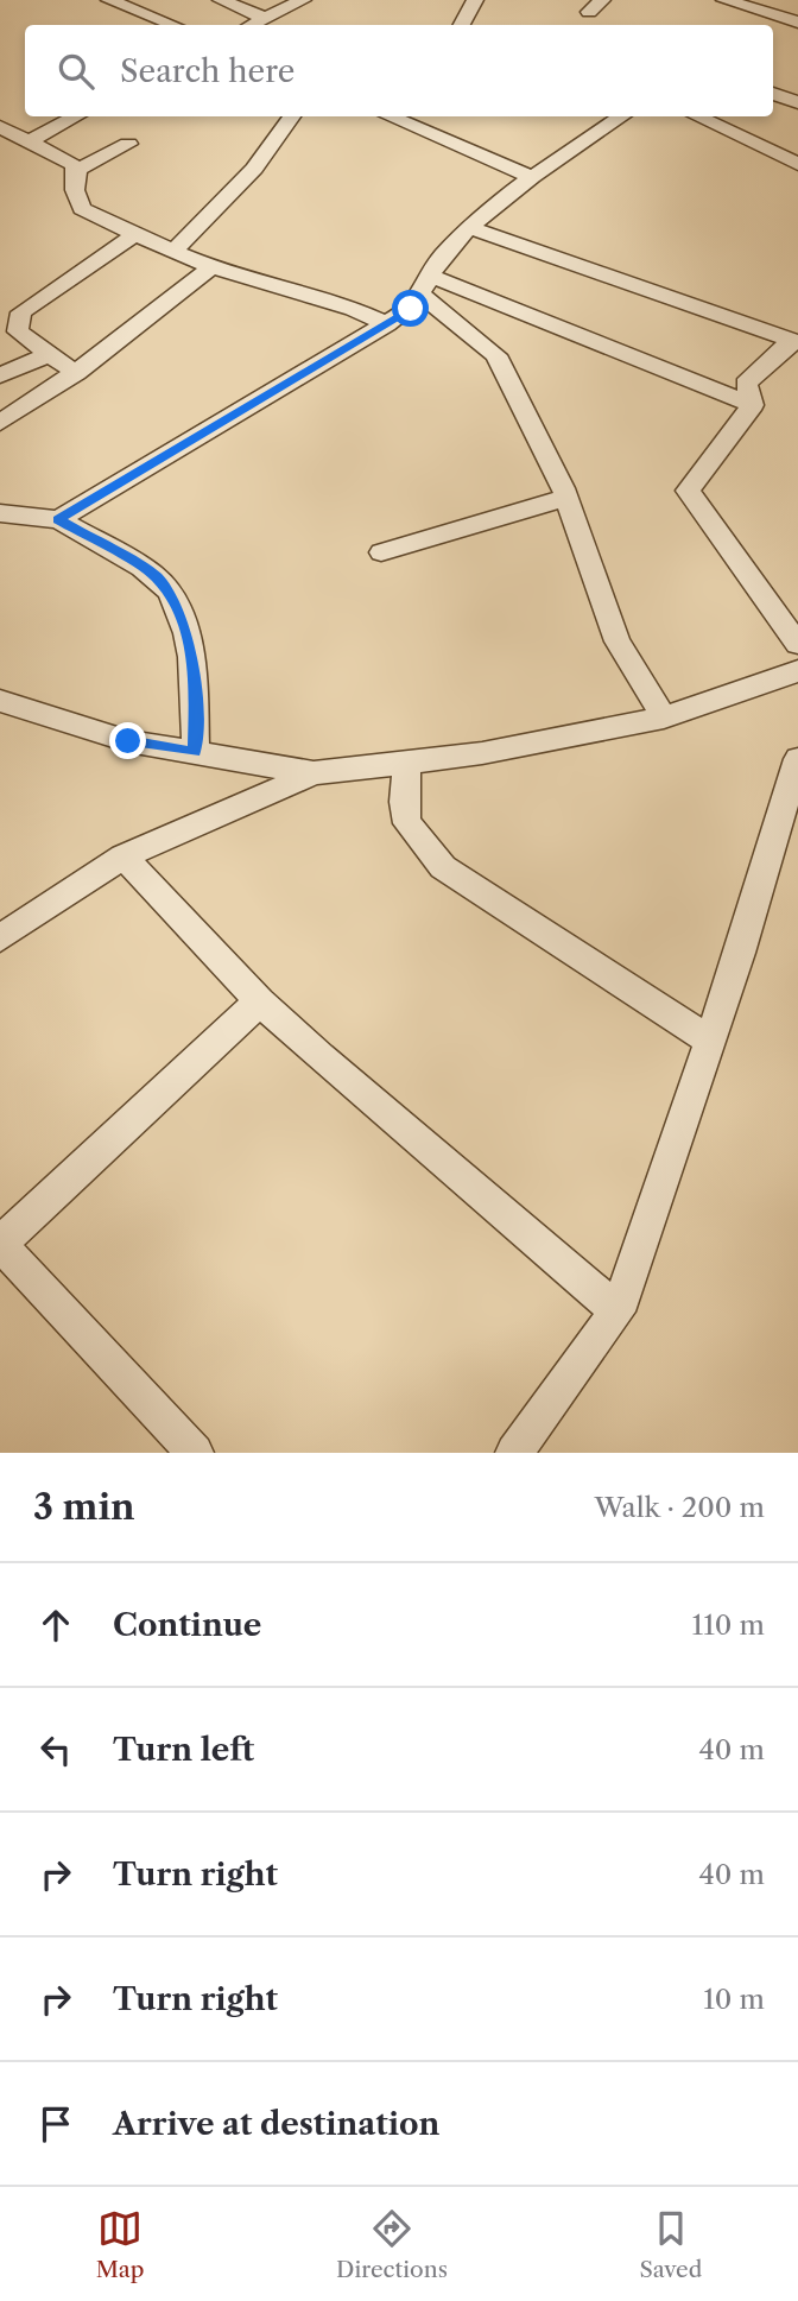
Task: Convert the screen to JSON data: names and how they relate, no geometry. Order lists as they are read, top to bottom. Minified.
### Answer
{"page":{"search":"Search here","heading":["3 min","Walk · 200 m"],"list":[["Continue","110 m"],["Turn left","40 m"],["Turn right","40 m"],["Turn right","10 m"],"Arrive at destination"],"nav":["Map","Directions","Saved"]}}
